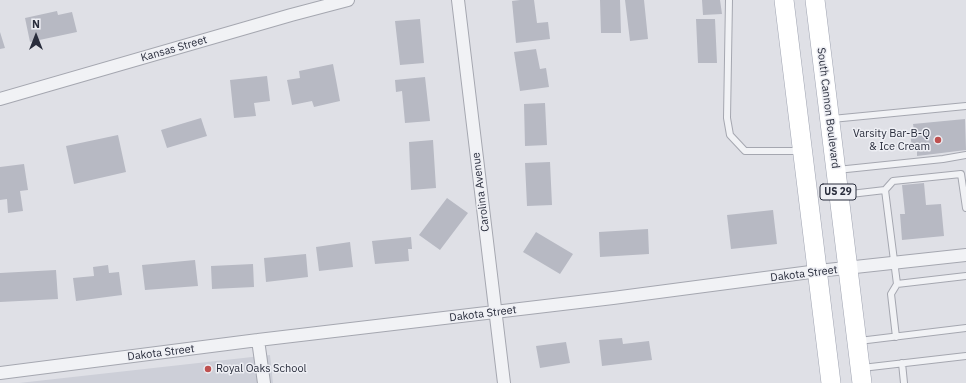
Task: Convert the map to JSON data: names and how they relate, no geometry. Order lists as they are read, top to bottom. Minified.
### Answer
{"streets":{"main road":["South Cannon Boulevard","US 29"],"street":["Kansas Street","Carolina Avenue","Dakota Street"]},"crossings":[["South Cannon Boulevard","Dakota Street"],["Carolina Avenue","Dakota Street"],["US 29","Dakota Street"]],"places":["Varsity Bar-B-Q & Ice Cream","Royal Oaks School"],"north":"top"}
